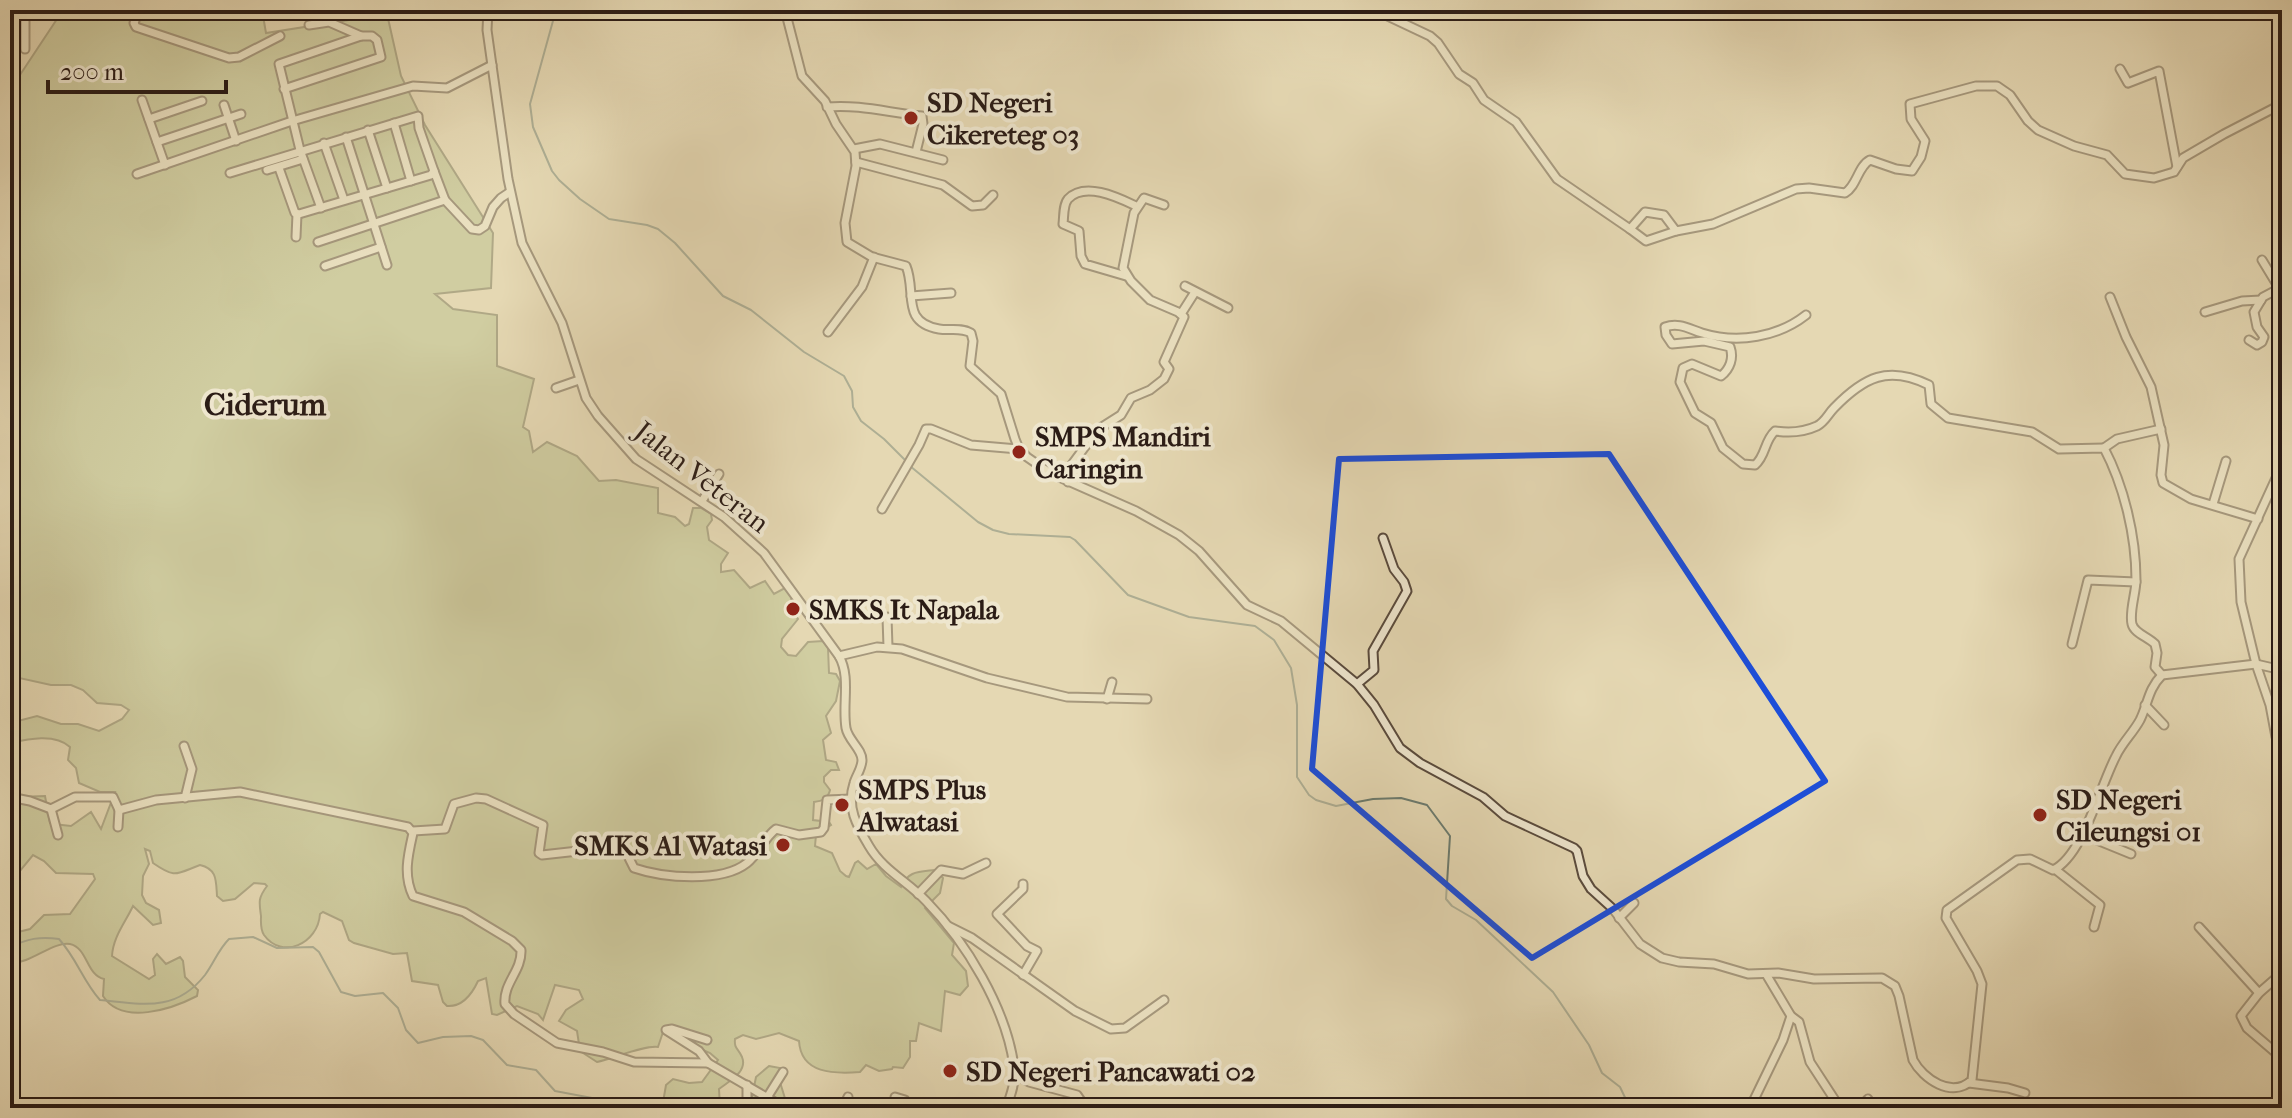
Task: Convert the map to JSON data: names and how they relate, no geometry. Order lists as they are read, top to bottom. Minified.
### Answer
{"streets":{"street":["Jalan Veteran"]},"districts":["Ciderum"],"places":["SD Negeri Cikereteg 03","SMPS Mandiri Caringin","SMKS It Napala","SMPS Plus Alwatasi","SD Negeri Cileungsi 01","SMKS Al Watasi","SD Negeri Pancawati 02"],"scale_bar":"200 m"}
